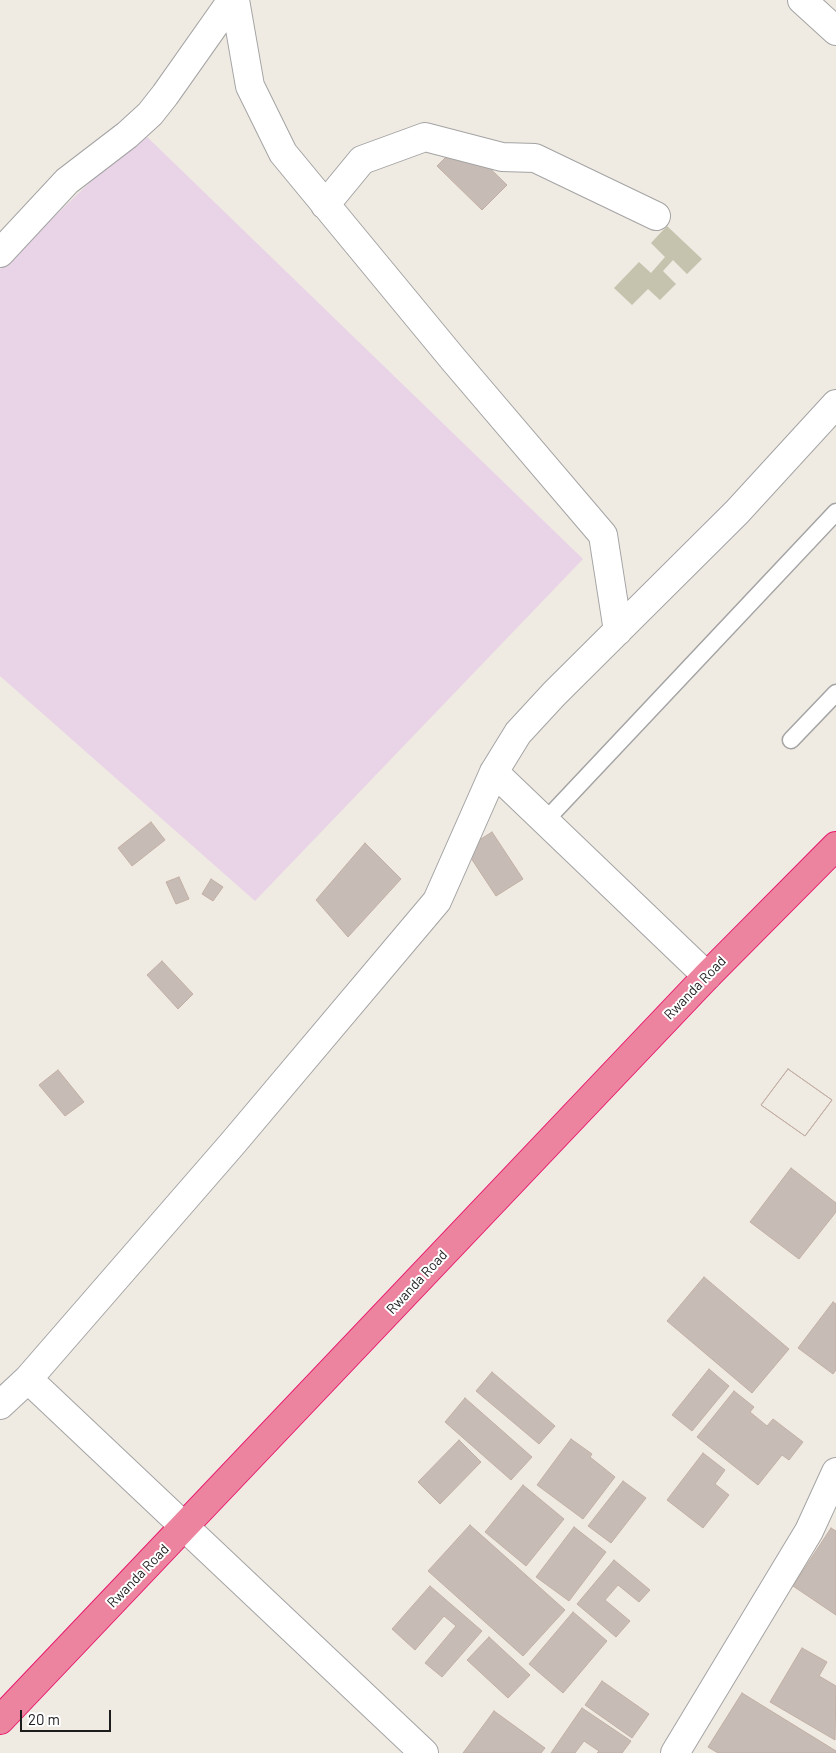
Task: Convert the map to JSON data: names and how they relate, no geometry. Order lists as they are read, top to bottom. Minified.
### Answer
{"streets":{"highway":["Rwanda Road"]},"scale_bar":"20 m"}
